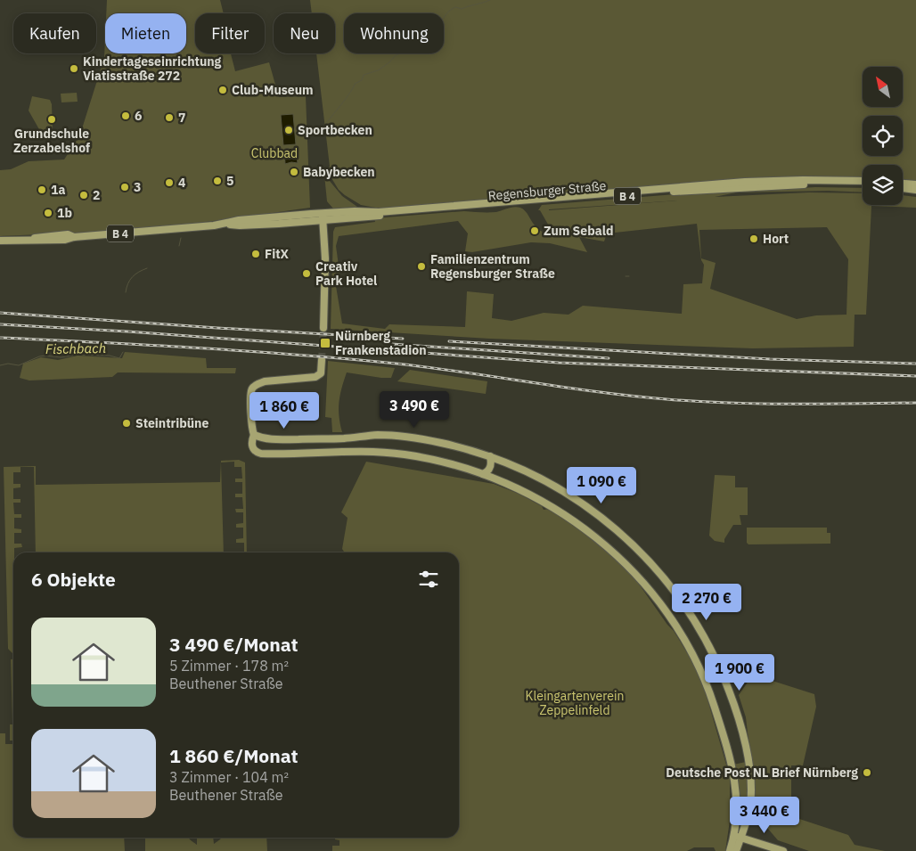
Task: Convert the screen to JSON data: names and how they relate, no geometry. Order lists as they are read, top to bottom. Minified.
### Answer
{"streets":{"main road":["Regensburger Straße","B 4"]},"crossings":[["Regensburger Straße","B 4"]],"water":["Fischbach"],"parks":["Clubbad","Kleingartenverein Zeppelinfeld"],"places":{"other":["Kindertageseinrichtung Viatisstraße 272","Club-Museum","6","7","Grundschule Zerzabelshof","Sportbecken","Babybecken","5","4","3","1a","2","1b","Zum Sebald","Hort","FitX","Familienzentrum Regensburger Straße","Creativ Park Hotel","Steintribüne","Deutsche Post NL Brief Nürnberg"],"transit":["Nürnberg Frankenstadion"]},"north":"top left","page":{"chip":["Kaufen","Mieten","Filter","Neu","Wohnung"],"price":["3 490 €","1 860 €","1 090 €","2 270 €","1 900 €","3 440 €"],"heading":"6 Objekte","list":[{"name":"3 490 €/Monat","note":"5 Zimmer · 178 m² · Beuthener Straße"},{"name":"1 860 €/Monat","note":"3 Zimmer · 104 m² · Beuthener Straße"}]}}
